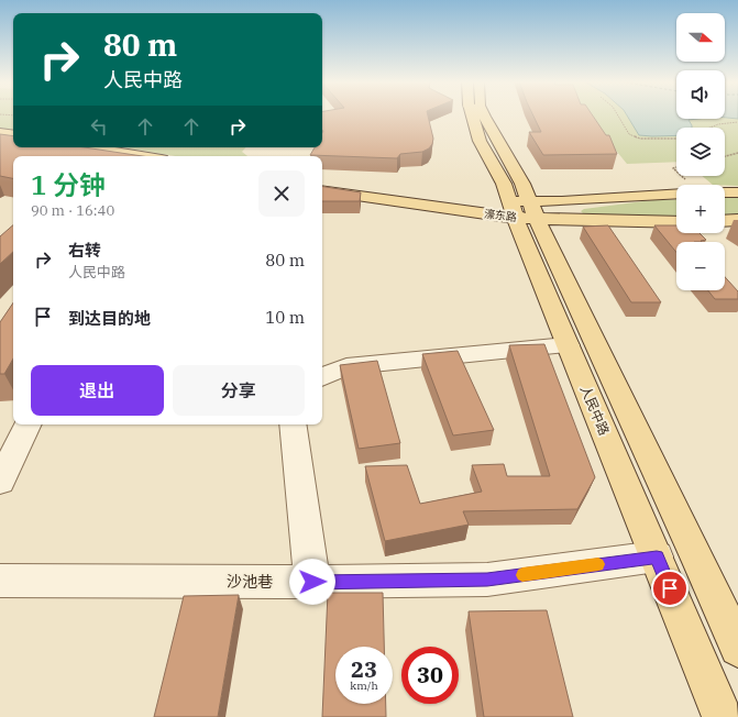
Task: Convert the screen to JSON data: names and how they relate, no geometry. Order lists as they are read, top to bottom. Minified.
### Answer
{"streets":{"main road":["濠东路","人民中路"],"street":["沙池巷"]},"crossings":[["濠东路","人民中路"],["人民中路","沙池巷"]],"north":"right","page":{"map_buttons":["+","−"],"turn":["80 m","人民中路"],"heading":["1 分钟","90 m · 16:40"],"list":[{"name":"右转","note":"人民中路","value":"80 m"},{"name":"到达目的地","value":"10 m"}],"buttons":["退出","分享"],"speed":"23 km/h","limit":"30"}}
